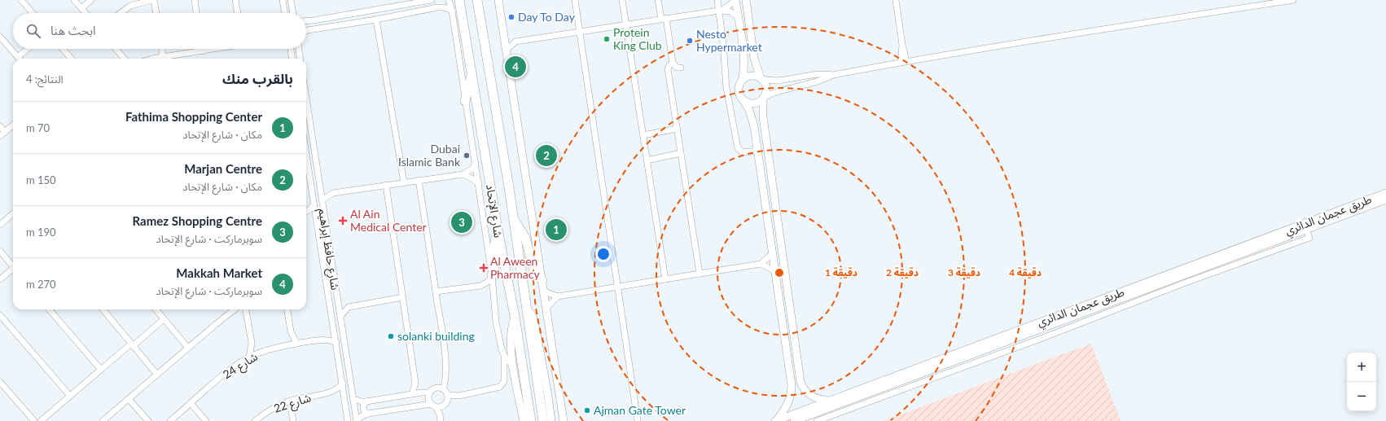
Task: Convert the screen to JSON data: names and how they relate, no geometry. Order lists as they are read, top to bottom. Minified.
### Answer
{"streets":{"highway":["شارع الإتحاد"],"main road":["طريق عجمان الدائري"],"street":["شارع حافظ إبراهيم","شارع 24","شارع 22"]},"crossings":[["شارع حافظ إبراهيم","شارع 24"]],"places":{"other":["Day To Day","Protein King Club","Nesto Hypermarket","Dubai Islamic Bank","solanki building","Ajman Gate Tower"],"health":["Al Ain Medical Center","Al Aween Pharmacy"]},"page":{"search":"ابحث هنا","pins":["4","2","3","1"],"heading":["بالقرب منك","النتائج: 4"],"list":[{"mark":"1","name":"Fathima Shopping Center","note":"مكان · شارع الإتحاد","value":"70 m"},{"mark":"2","name":"Marjan Centre","note":"مكان · شارع الإتحاد","value":"150 m"},{"mark":"3","name":"Ramez Shopping Centre","note":"سوبرماركت · شارع الإتحاد","value":"190 m"},{"mark":"4","name":"Makkah Market","note":"سوبرماركت · شارع الإتحاد","value":"270 m"}],"map_buttons":["+","−"]},"rings":["1 دقيقة","2 دقيقة","3 دقيقة","4 دقيقة"]}
